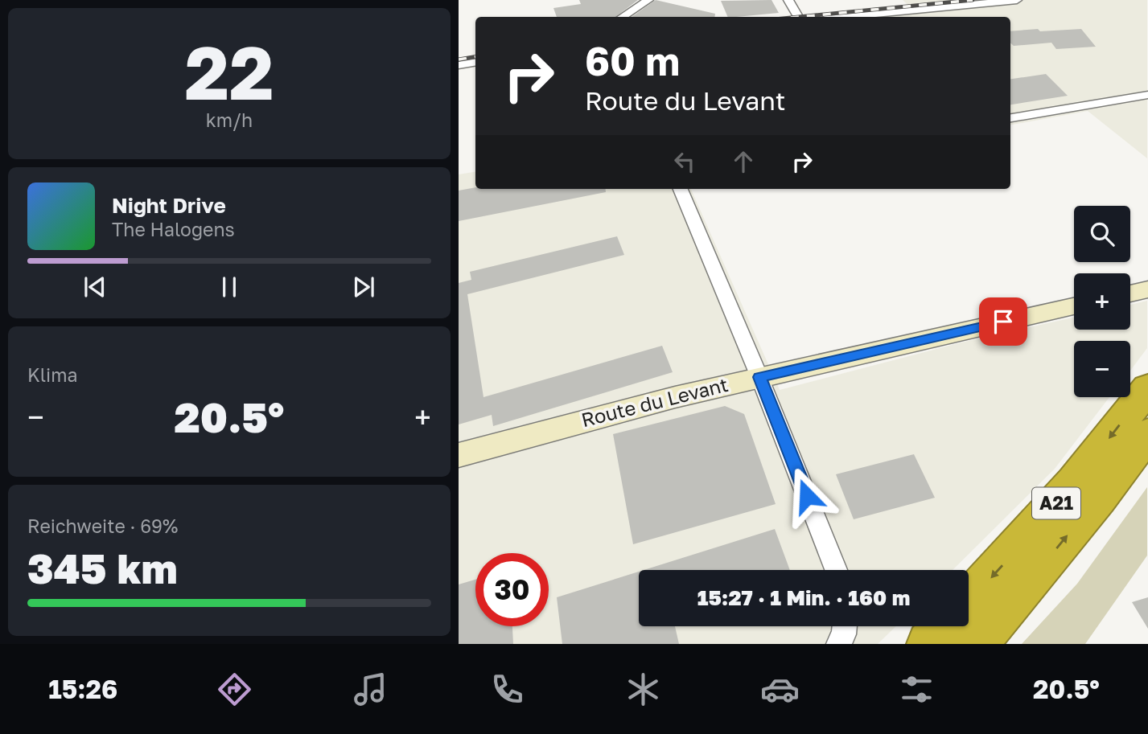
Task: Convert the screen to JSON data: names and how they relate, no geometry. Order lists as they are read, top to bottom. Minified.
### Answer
{"streets":{"highway":["A21"],"street":["Route du Levant"]},"page":{"tile":[["22","km/h"],"Klima",["Reichweite · 69%","345 km"]],"turn":["60 m","Route du Levant"],"song":["Night Drive","The Halogens"],"map_buttons":["+","−"],"heat":["−","20.5°","+"],"limit":"30","trip":"15:27 · 1 Min. · 160 m","tabs":["15:26","20.5°"]}}
